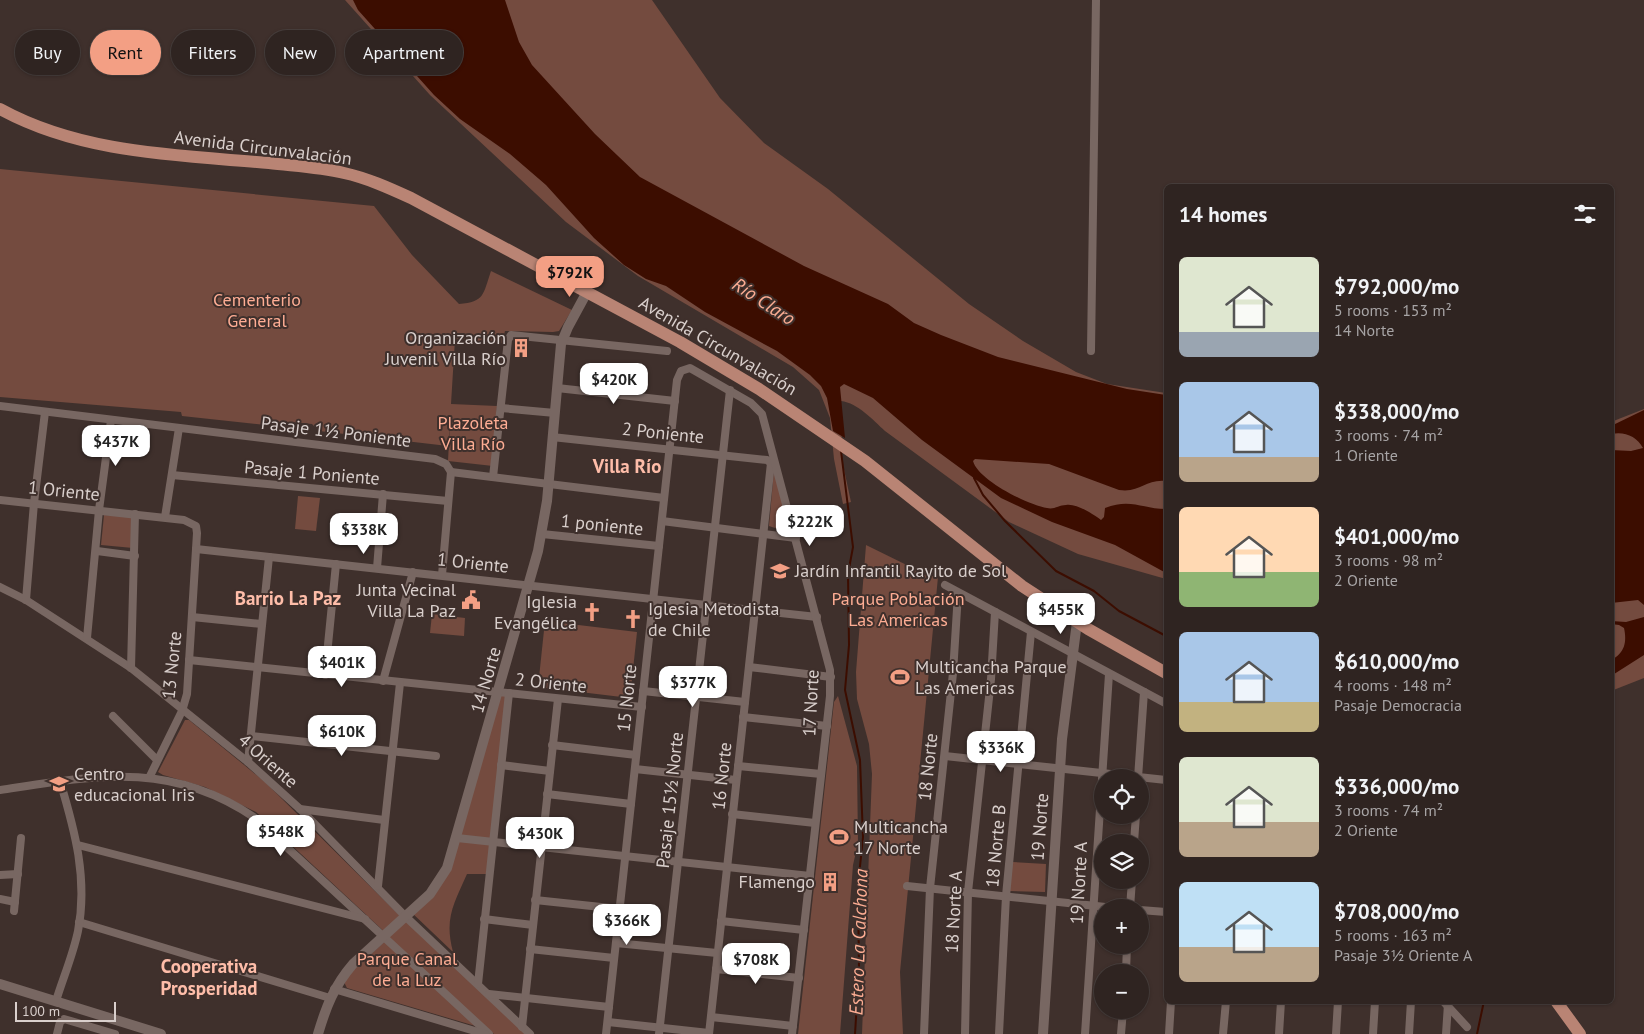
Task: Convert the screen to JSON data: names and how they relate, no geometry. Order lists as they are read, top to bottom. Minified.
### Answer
{"streets":{"main road":["Avenida Circunvalación"],"street":["Pasaje 1½ Poniente","2 Poniente","Pasaje 1 Poniente","1 Oriente","1 poniente","13 Norte","14 Norte","2 Oriente","15 Norte","17 Norte","4 Oriente","18 Norte","16 Norte","Pasaje 15½ Norte","19 Norte","18 Norte B","19 Norte A","18 Norte A"]},"crossings":[["Avenida Circunvalación","14 Norte"],["Avenida Circunvalación","19 Norte"],["Pasaje 1½ Poniente","14 Norte"],["Pasaje 1½ Poniente","15 Norte"],["2 Poniente","14 Norte"],["2 Poniente","15 Norte"],["2 Poniente","16 Norte"],["2 Poniente","Pasaje 15½ Norte"],["1 Oriente","13 Norte"],["1 Oriente","14 Norte"],["1 Oriente","15 Norte"],["1 Oriente","17 Norte"],["1 Oriente","16 Norte"],["1 Oriente","Pasaje 15½ Norte"],["1 poniente","14 Norte"],["1 poniente","15 Norte"],["1 poniente","17 Norte"],["1 poniente","16 Norte"],["1 poniente","Pasaje 15½ Norte"],["13 Norte","2 Oriente"],["13 Norte","4 Oriente"],["14 Norte","2 Oriente"],["14 Norte","4 Oriente"],["2 Oriente","15 Norte"],["15 Norte","17 Norte"],["17 Norte","Pasaje 15½ Norte"]],"districts":["Villa Río","Barrio La Paz","Cooperativa Prosperidad"],"water":["Río Claro","Estero La Calchona"],"parks":["Cementerio General","Plazoleta Villa Río","Parque Población Las Americas","Parque Canal de la Luz"],"places":{"building":["Organización Juvenil Villa Río","Flamengo"],"school or university":["Jardín Infantil Rayito de Sol","Centro educacional Iris"],"public building":["Junta Vecinal Villa La Paz"],"church":["Iglesia Evangélica","Iglesia Metodista de Chile"],"sports":["Multicancha Parque Las Americas","Multicancha 17 Norte"]},"scale_bar":"100 m","page":{"chip":["Buy","Rent","Filters","New","Apartment"],"heading":"14 homes","list":[{"name":"$792,000/mo","note":"5 rooms · 153 m² · 14 Norte"},{"name":"$338,000/mo","note":"3 rooms · 74 m² · 1 Oriente"},{"name":"$401,000/mo","note":"3 rooms · 98 m² · 2 Oriente"},{"name":"$610,000/mo","note":"4 rooms · 148 m² · Pasaje Democracia"},{"name":"$336,000/mo","note":"3 rooms · 74 m² · 2 Oriente"},{"name":"$708,000/mo","note":"5 rooms · 163 m² · Pasaje 3½ Oriente A"}],"price":["$792K","$420K","$437K","$222K","$338K","$455K","$401K","$377K","$610K","$336K","$548K","$430K","$366K","$708K"],"map_buttons":["+","−"],"scale":"100 m"}}
